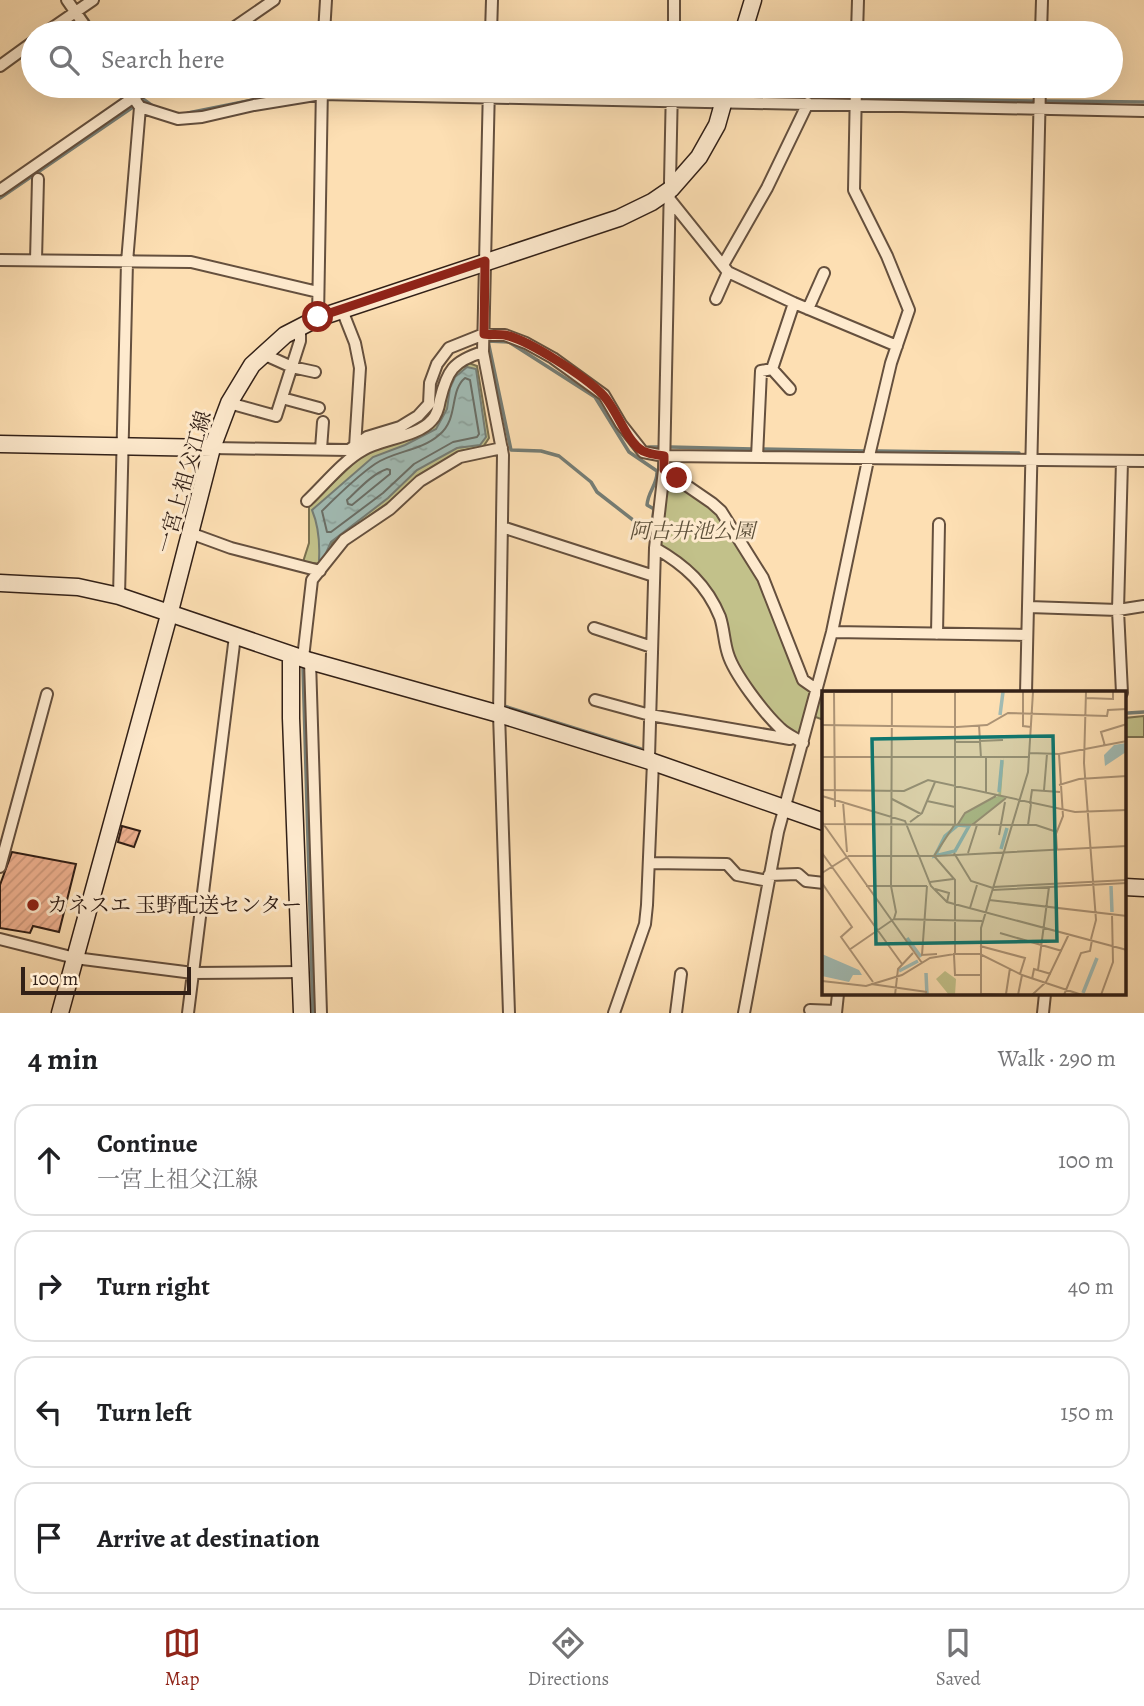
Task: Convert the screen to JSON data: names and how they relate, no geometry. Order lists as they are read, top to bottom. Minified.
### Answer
{"streets":{"street":["一宮上祖父江線"]},"parks":["阿古井池公園"],"places":["カネスエ 玉野配送センター"],"scale_bar":"100 m","page":{"search":"Search here","scale":"100 m","heading":["4 min","Walk · 290 m"],"list":[["Continue","一宮上祖父江線","100 m"],["Turn right","40 m"],["Turn left","150 m"],"Arrive at destination"],"nav":["Map","Directions","Saved"]}}
